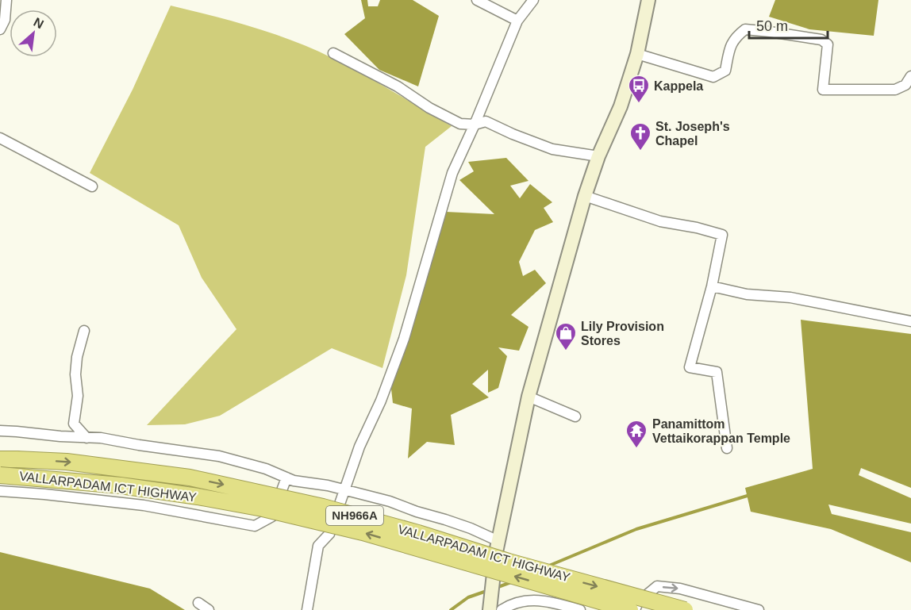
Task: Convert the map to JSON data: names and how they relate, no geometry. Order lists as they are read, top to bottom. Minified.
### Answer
{"streets":{"highway":["VALLARPADAM ICT HIGHWAY","NH966A"]},"places":{"bus stop":["Kappela"],"church":["St. Joseph's Chapel"],"shop":["Lily Provision Stores"],"temple":["Panamittom Vettaikorappan Temple"]},"scale_bar":"50 m","north":"top right"}
